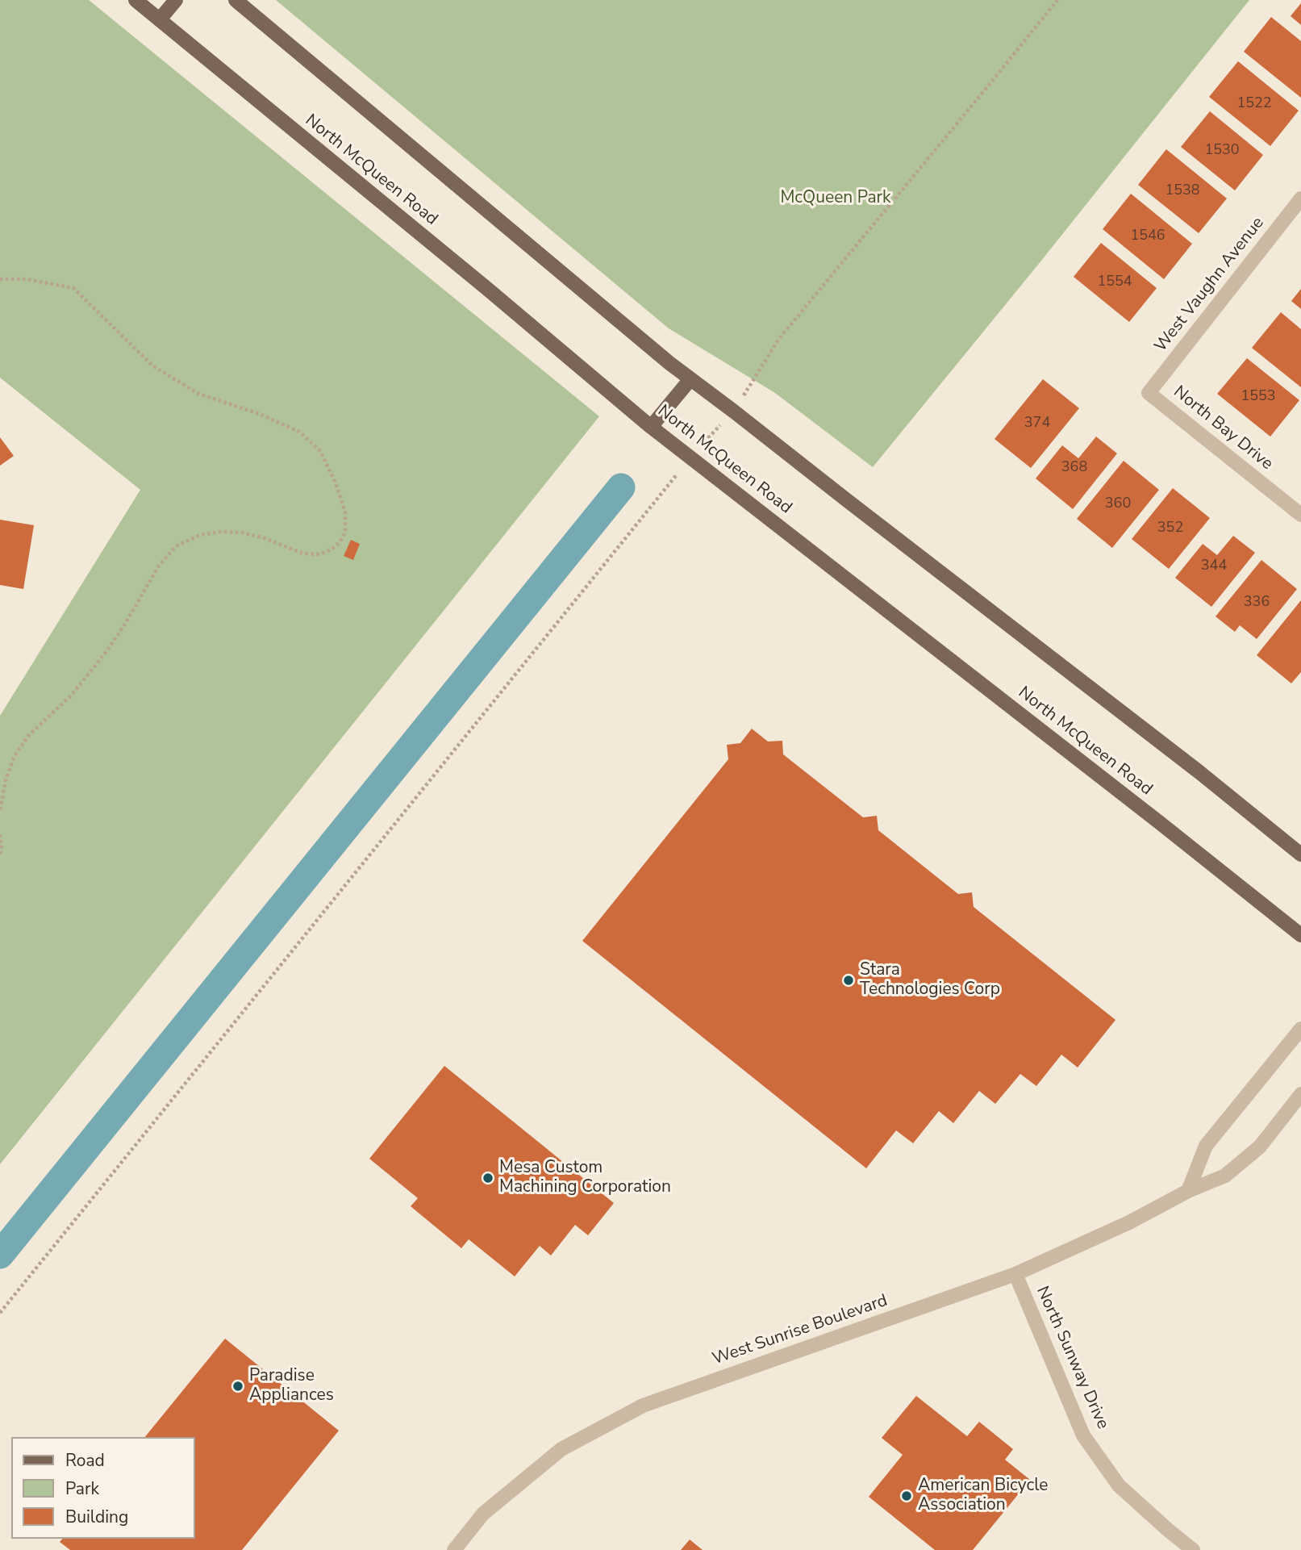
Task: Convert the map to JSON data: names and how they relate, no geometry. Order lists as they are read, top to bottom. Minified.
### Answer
{"streets":{"main road":["North McQueen Road"],"street":["West Vaughn Avenue","North Bay Drive","West Sunrise Boulevard","North Sunway Drive"]},"crossings":[["West Vaughn Avenue","North Bay Drive"],["West Sunrise Boulevard","North Sunway Drive"]],"parks":["McQueen Park"],"places":["Stara Technologies Corp","Mesa Custom Machining Corporation","Paradise Appliances","American Bicycle Association"],"house_numbers":["1522","1530","1538","1546","1554","1553","374","368","360","352","344","336"],"legend":["Road","Park","Building"]}
